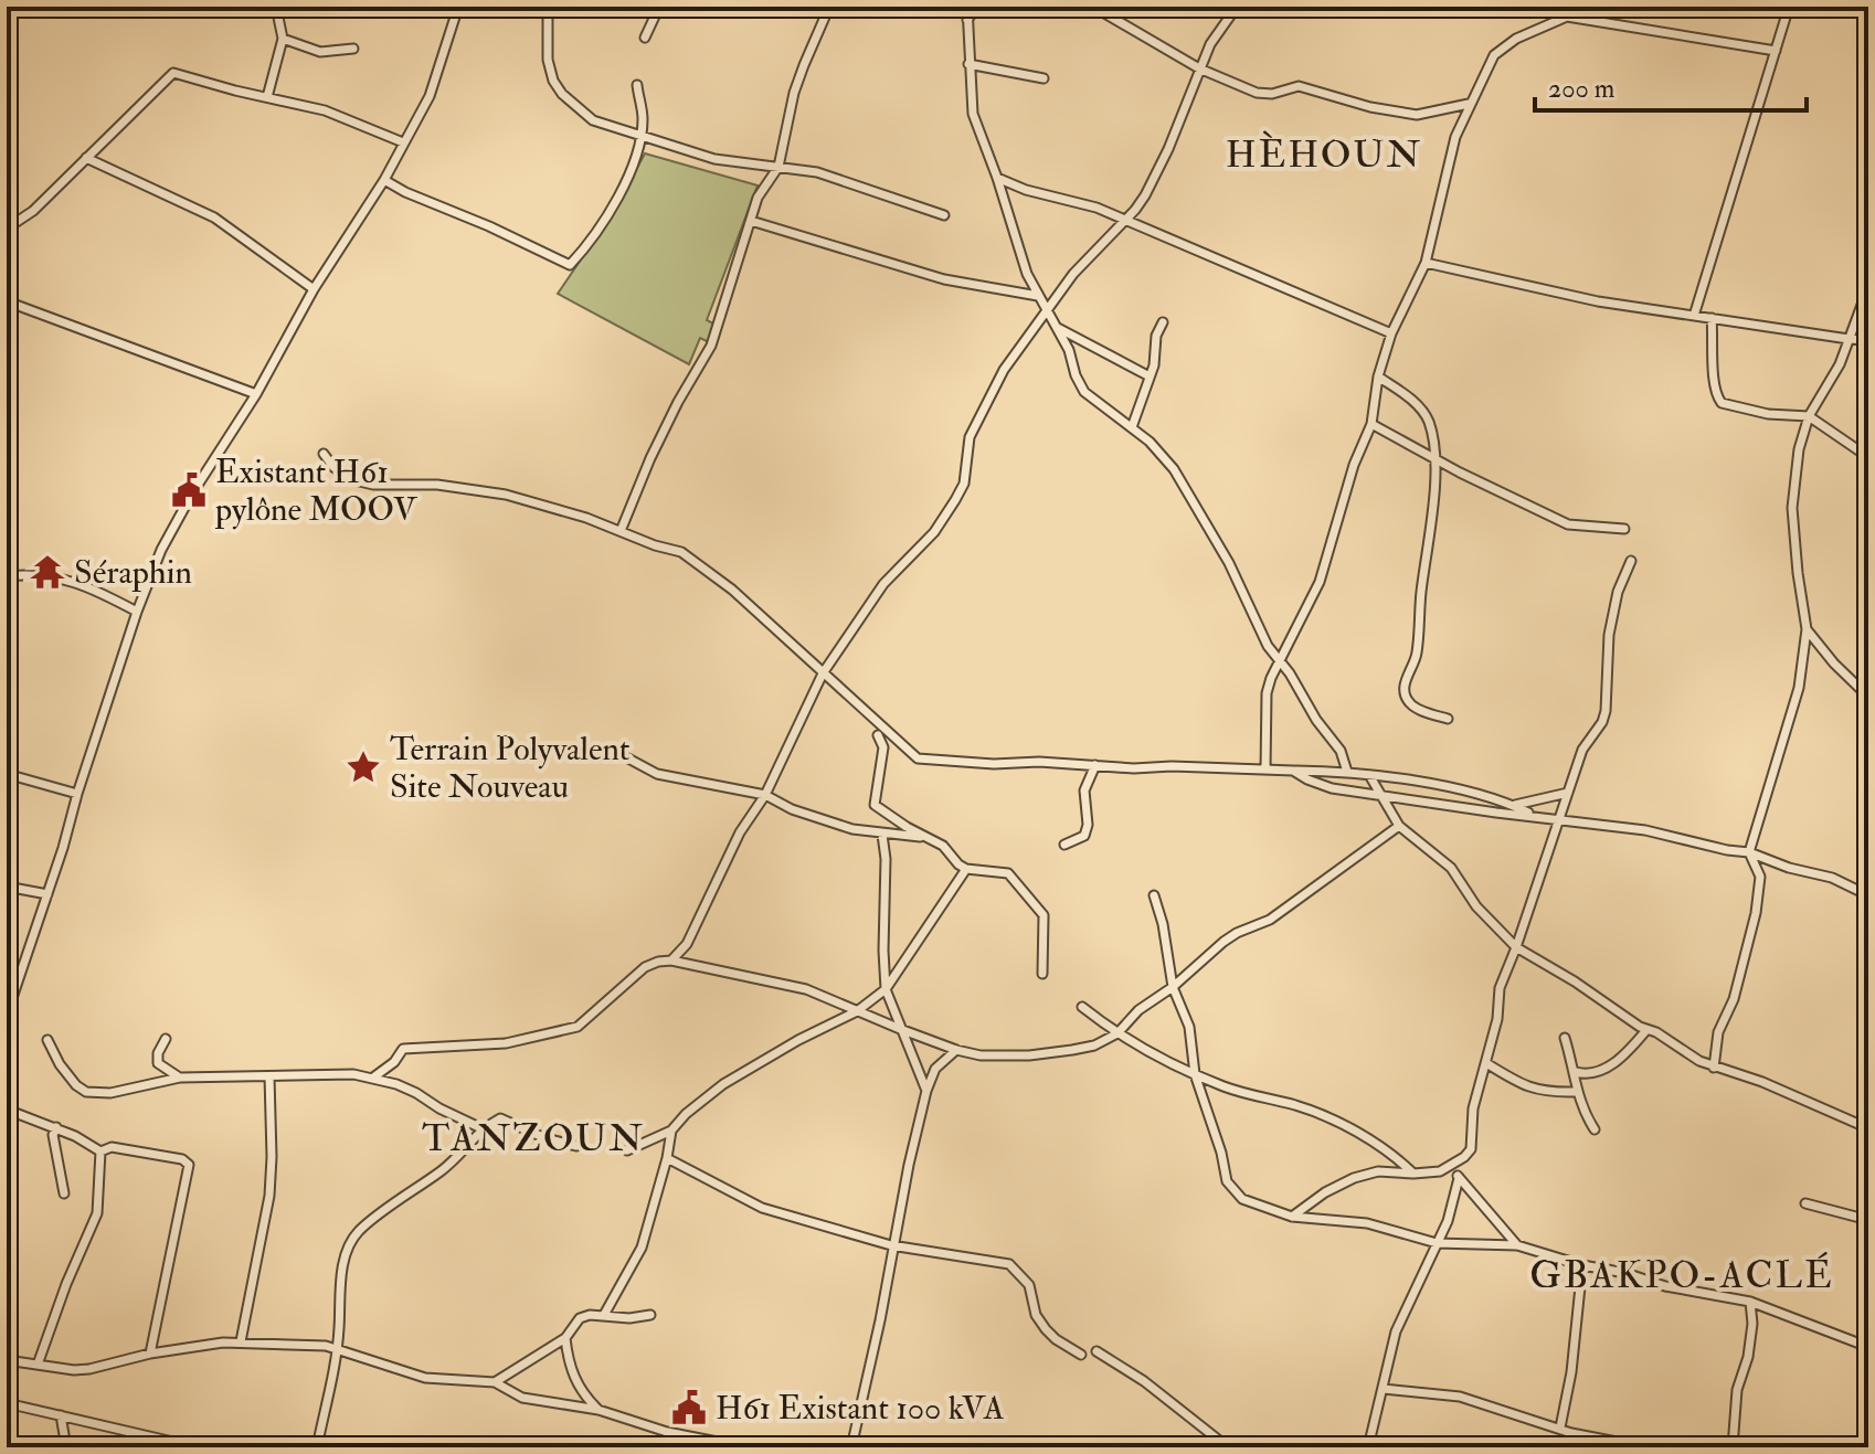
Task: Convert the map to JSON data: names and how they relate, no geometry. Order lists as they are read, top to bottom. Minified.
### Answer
{"districts":["HÈHOUN","TANZOUN","GBAKPO-ACLÉ"],"places":{"public building":["Existant H61 pylône MOOV","H61 Existant 100 kVA"],"temple":["Séraphin"],"place":["Terrain Polyvalent Site Nouveau"]},"scale_bar":"200 m"}
